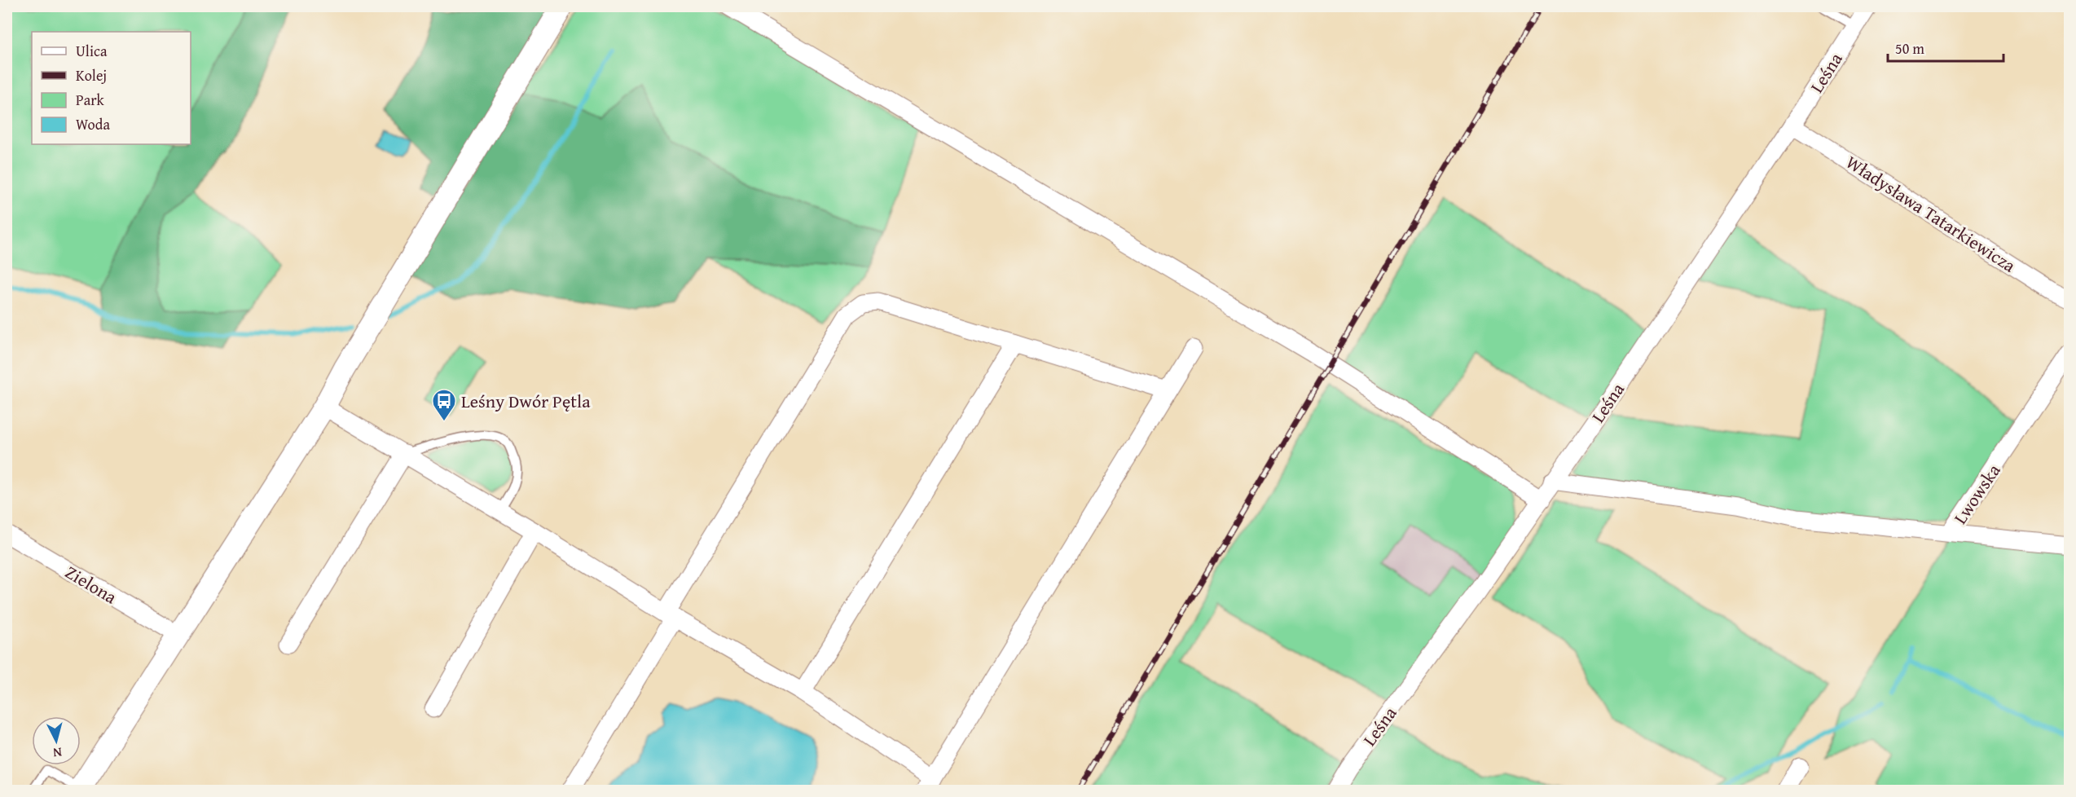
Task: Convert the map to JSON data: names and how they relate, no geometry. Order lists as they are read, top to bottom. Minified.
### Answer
{"streets":{"street":["Leśna","Władysława Tatarkiewicza","Lwowska","Zielona"]},"crossings":[["Leśna","Władysława Tatarkiewicza"]],"places":{"bus stop":["Leśny Dwór Pętla"]},"legend":["Ulica","Kolej","Park","Woda"],"scale_bar":"50 m","north":"bottom"}
